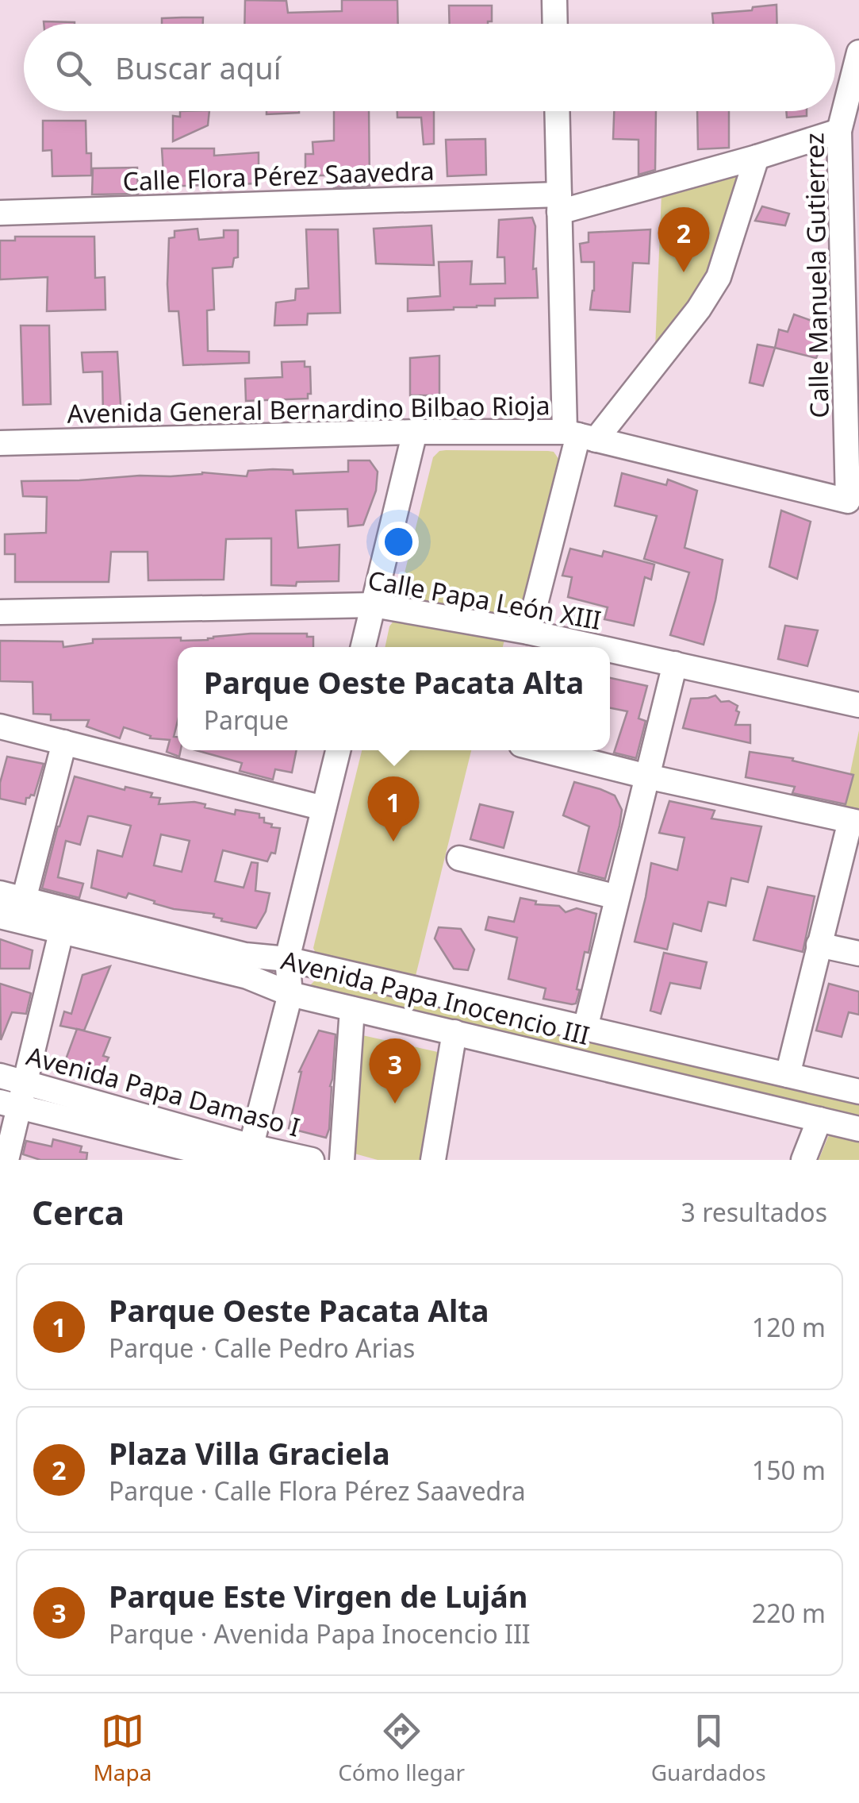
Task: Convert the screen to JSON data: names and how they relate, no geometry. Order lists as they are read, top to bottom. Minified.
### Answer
{"streets":{"street":["Calle Flora Pérez Saavedra","Calle Manuela Gutierrez","Avenida General Bernardino Bilbao Rioja","Calle Papa León XIII","Avenida Papa Inocencio III","Avenida Papa Damaso I"]},"crossings":[["Calle Flora Pérez Saavedra","Calle Manuela Gutierrez"],["Calle Manuela Gutierrez","Avenida General Bernardino Bilbao Rioja"]],"page":{"search":"Buscar aquí","pins":["2","1","3"],"popup":["Parque Oeste Pacata Alta","Parque"],"heading":["Cerca","3 resultados"],"list":[{"mark":"1","name":"Parque Oeste Pacata Alta","note":"Parque · Calle Pedro Arias","value":"120 m"},{"mark":"2","name":"Plaza Villa Graciela","note":"Parque · Calle Flora Pérez Saavedra","value":"150 m"},{"mark":"3","name":"Parque Este Virgen de Luján","note":"Parque · Avenida Papa Inocencio III","value":"220 m"}],"nav":["Mapa","Cómo llegar","Guardados"]}}
